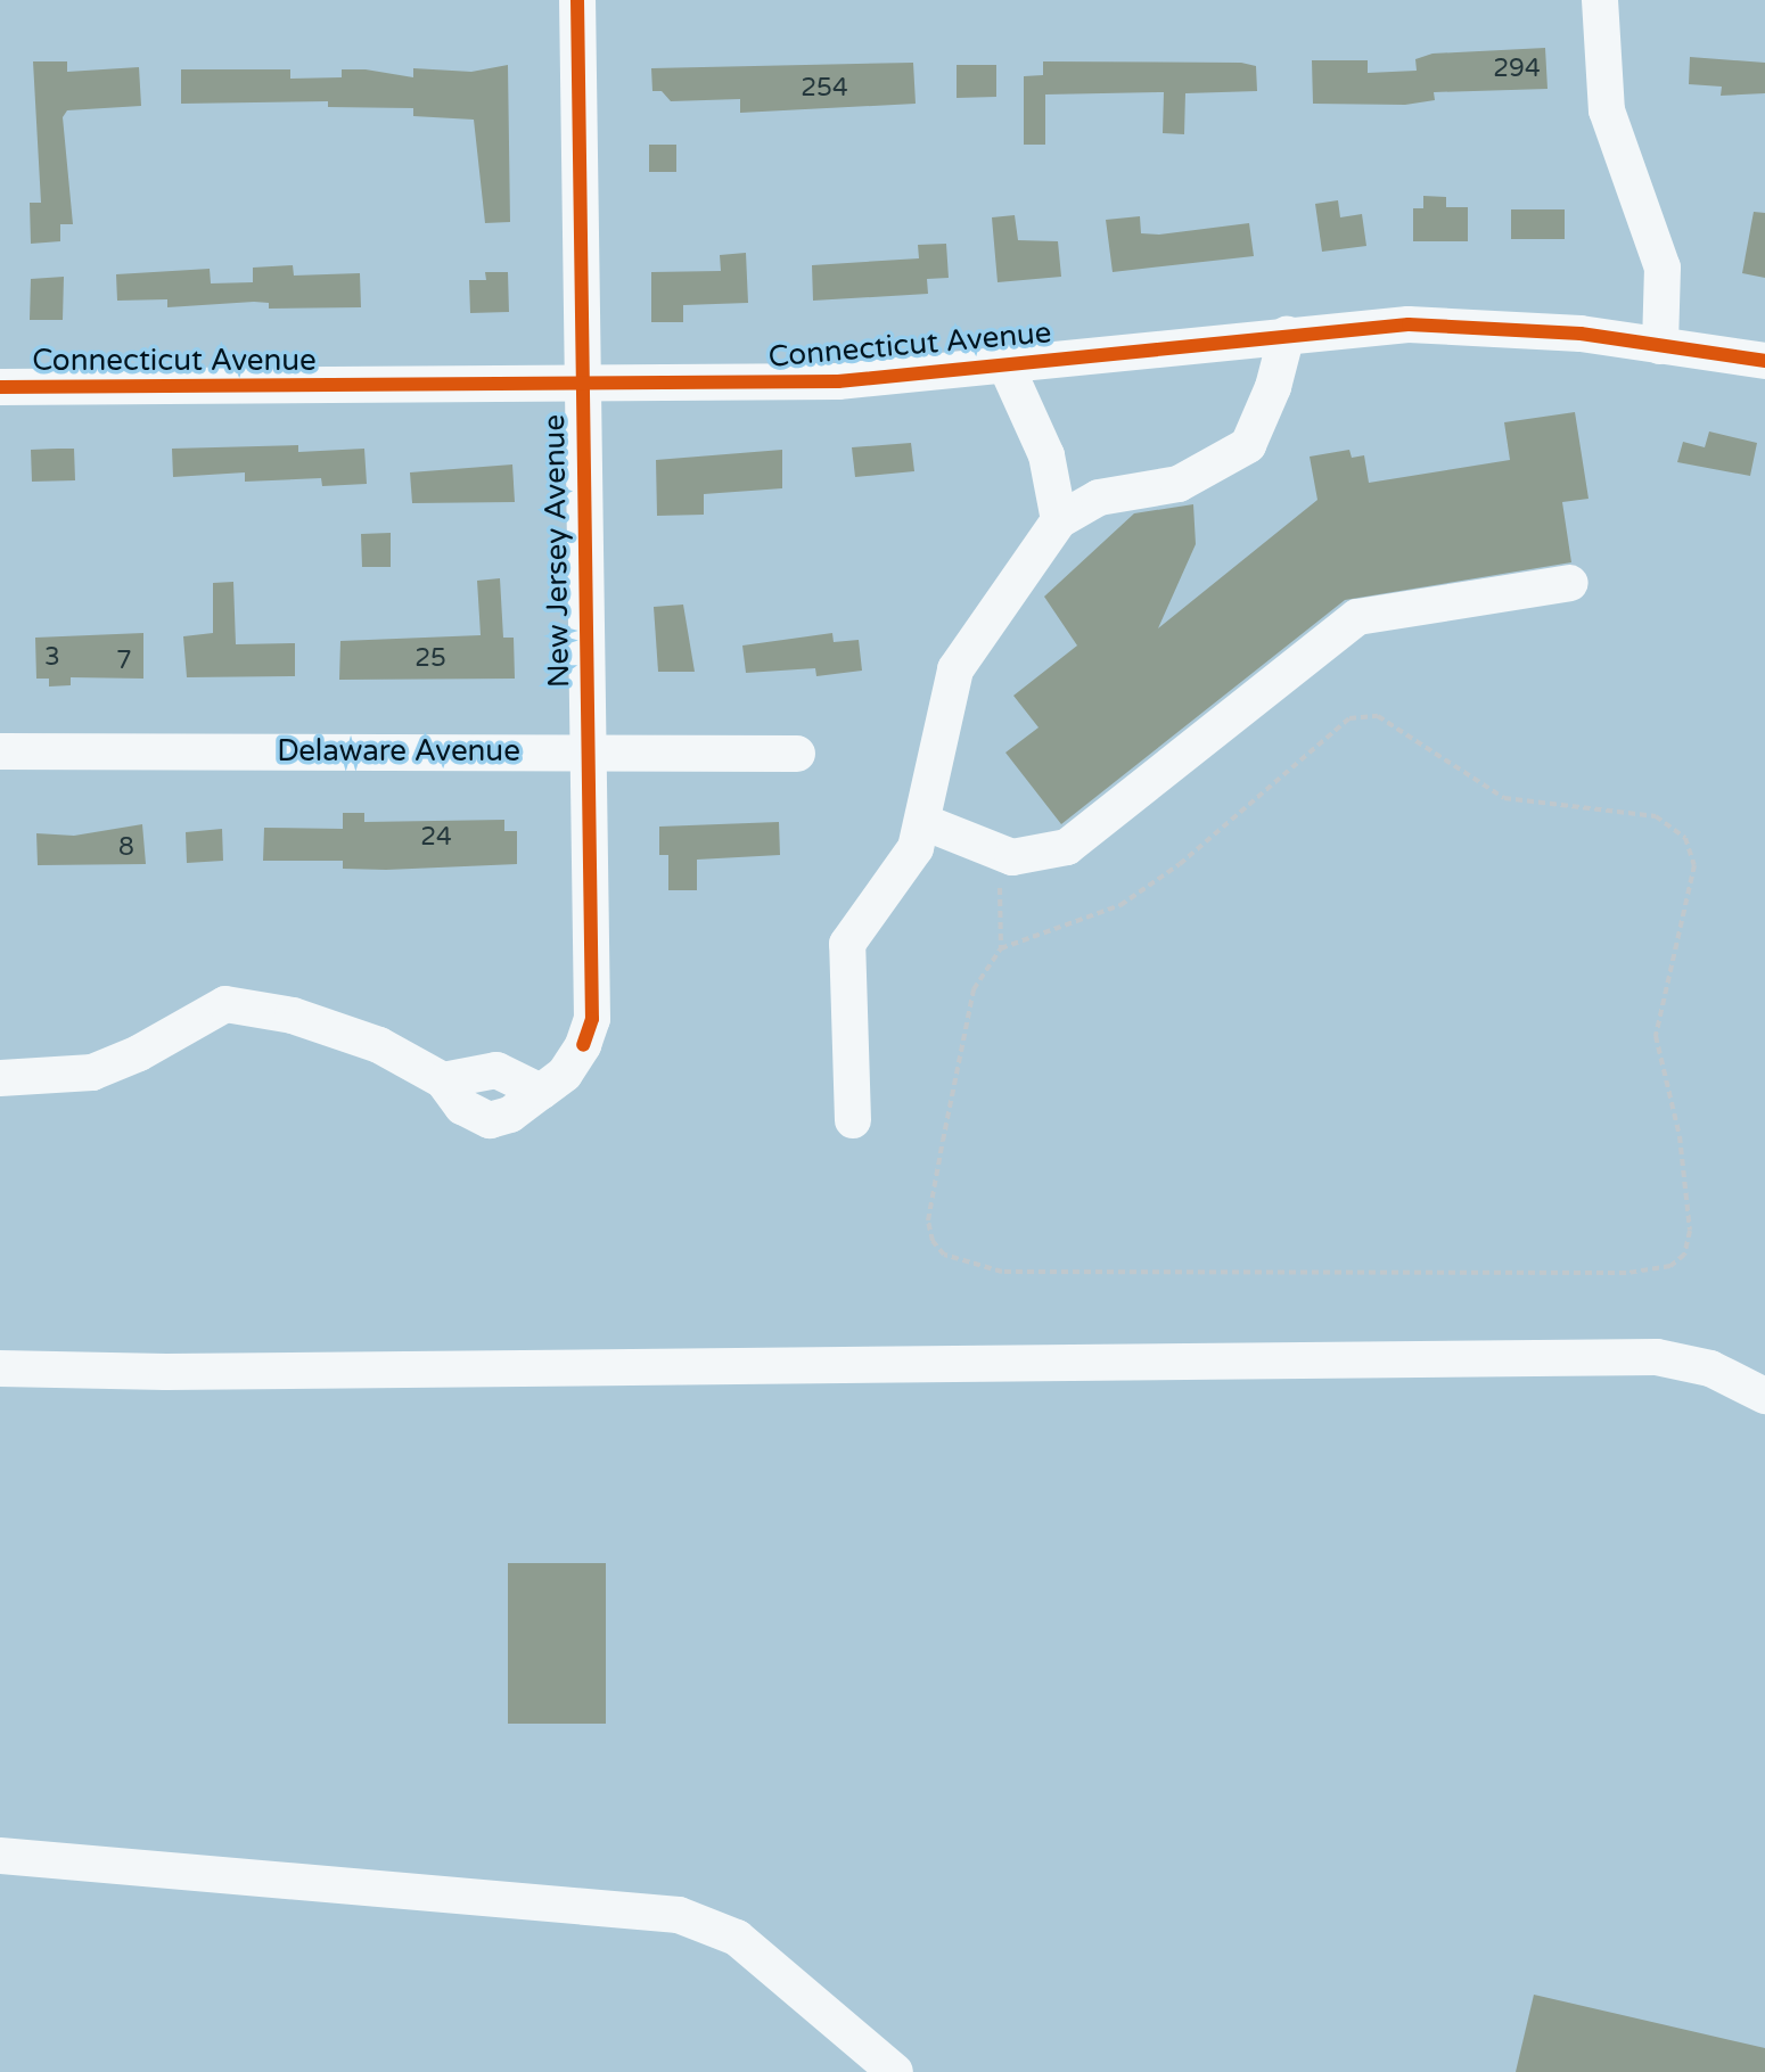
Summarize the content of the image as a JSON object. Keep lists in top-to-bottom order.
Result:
{
  "streets": {
    "street": ["Connecticut Avenue", "New Jersey Avenue", "Delaware Avenue"]
  },
  "crossings": [
    ["Connecticut Avenue", "New Jersey Avenue"],
    ["New Jersey Avenue", "Delaware Avenue"]
  ],
  "house_numbers": [
    "294",
    "254",
    "3",
    "25",
    "7",
    "24",
    "8"
  ]
}
